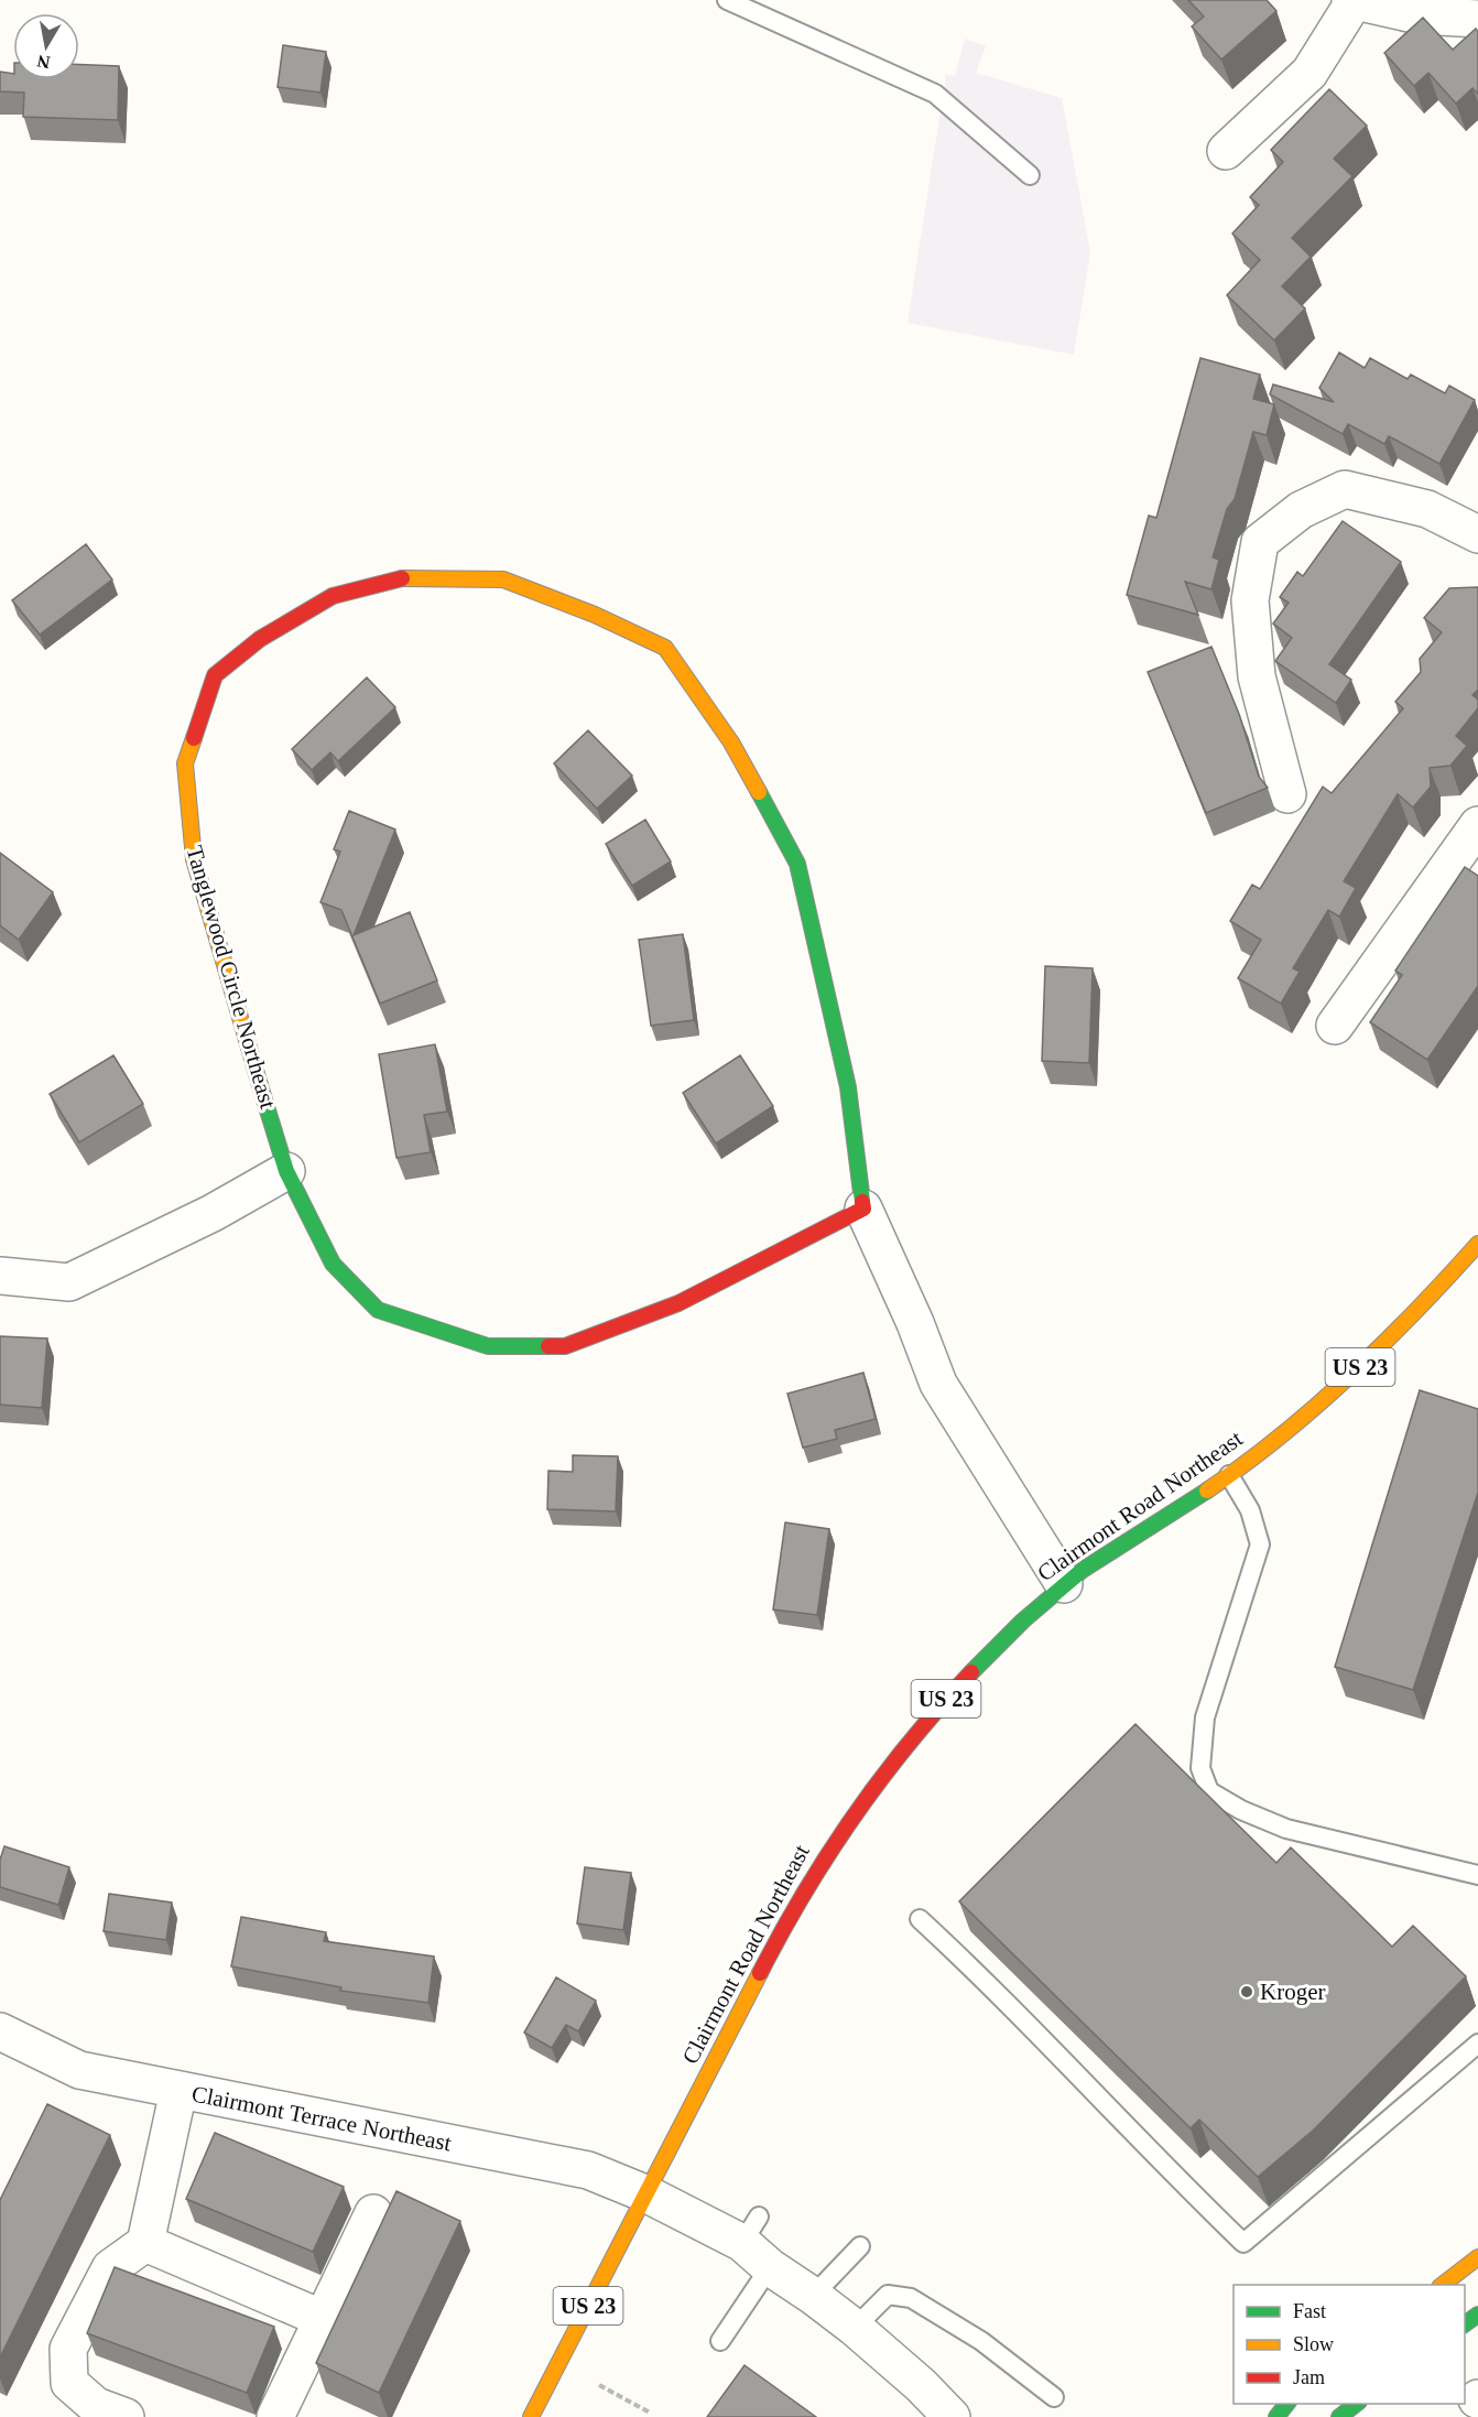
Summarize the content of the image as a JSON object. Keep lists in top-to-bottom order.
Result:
{
  "streets": {
    "street": [
      "Tanglewood Circle Northeast",
      "US 23",
      "Clairmont Road Northeast",
      "Clairmont Terrace Northeast"
    ]
  },
  "crossings": [
    ["Tanglewood Circle Northeast", "Clairmont Road Northeast"],
    ["Clairmont Road Northeast", "Clairmont Terrace Northeast"]
  ],
  "places": ["Kroger"],
  "legend": ["Fast", "Slow", "Jam"],
  "north": "bottom"
}
